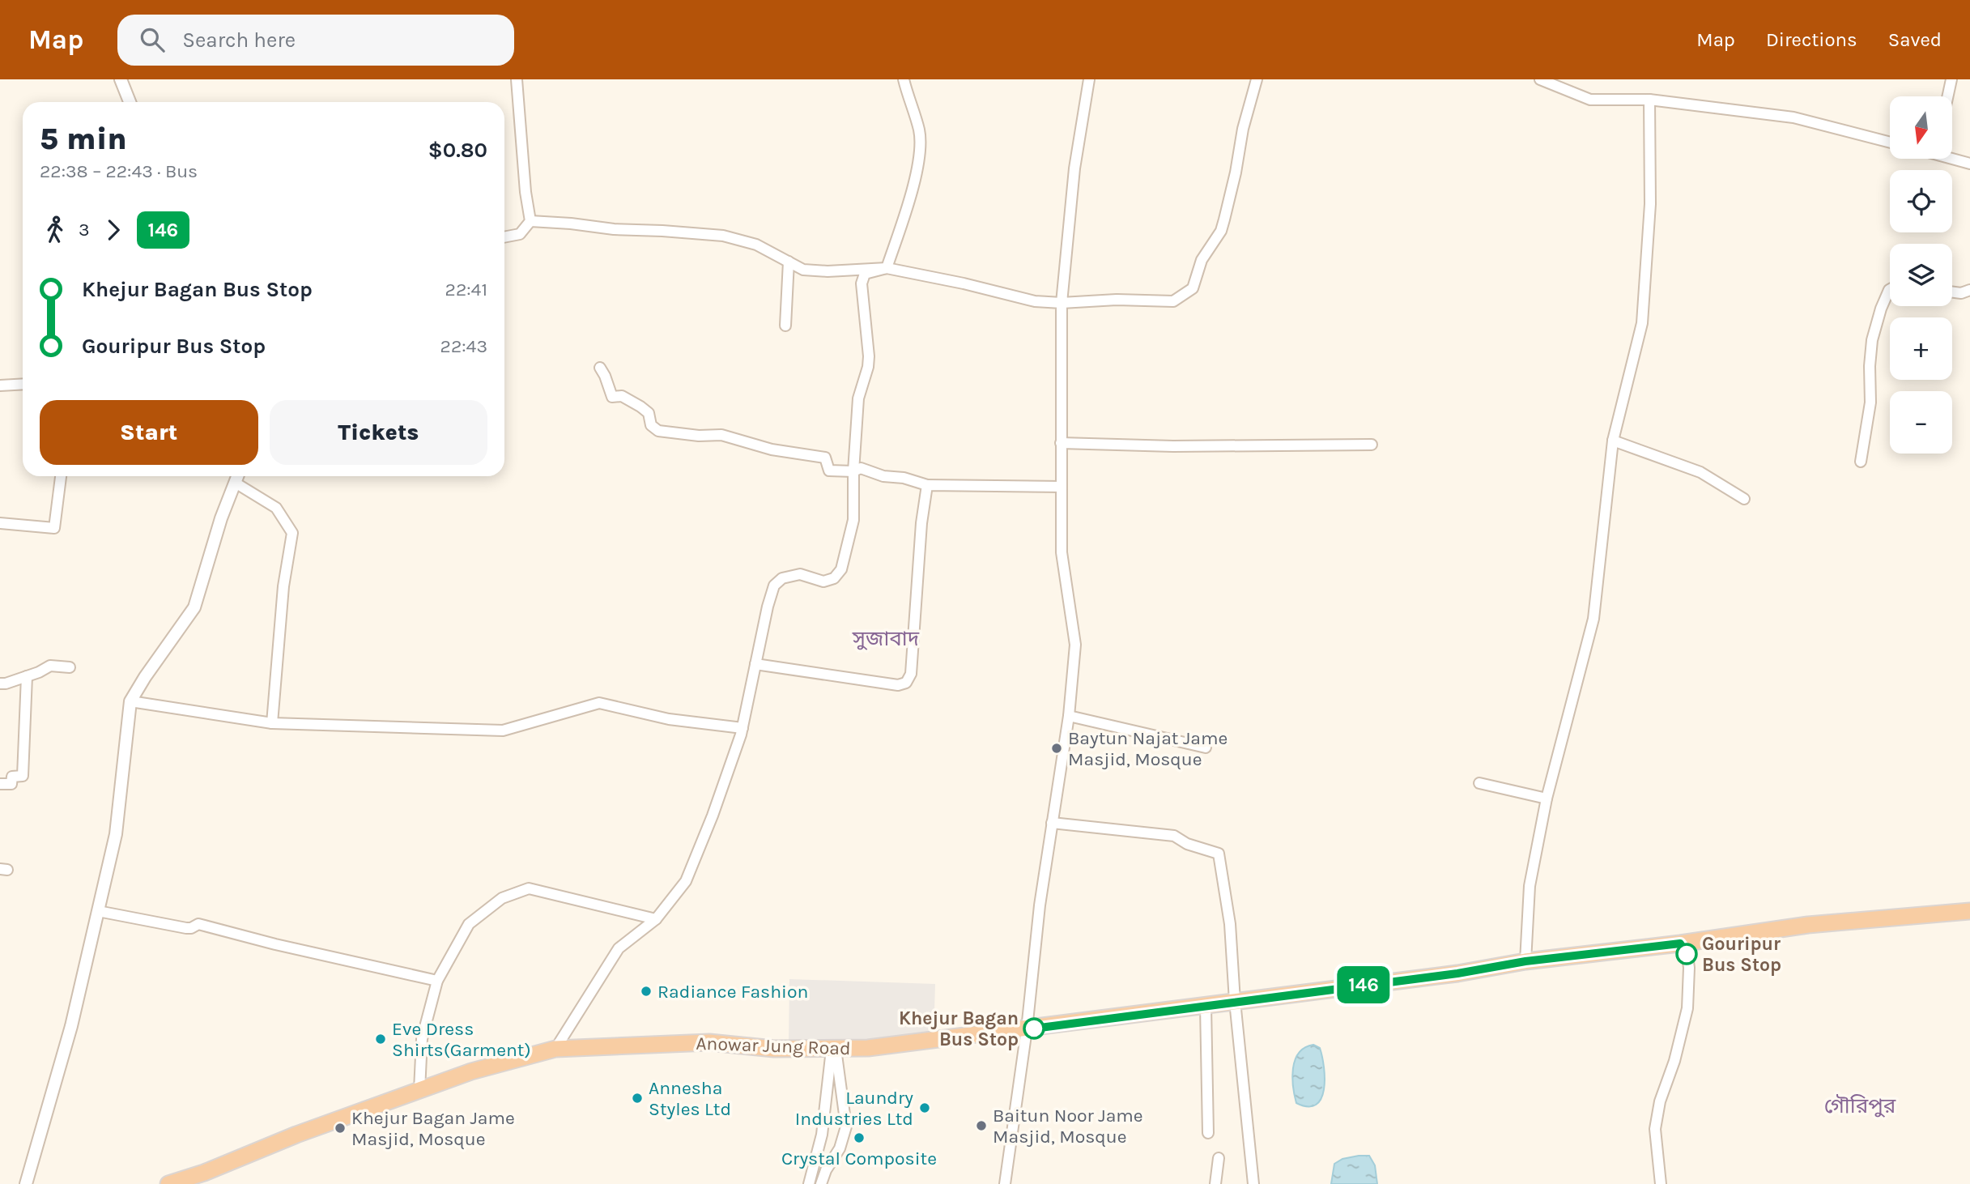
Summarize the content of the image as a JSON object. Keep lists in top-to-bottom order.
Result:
{
  "streets": {
    "highway": ["Anowar Jung Road"]
  },
  "districts": ["সুজাবাদ", "গৌরিপুর"],
  "places": [
    "Baytun Najat Jame Masjid, Mosque",
    "Gouripur Bus Stop",
    "Radiance Fashion",
    "Khejur Bagan Bus Stop",
    "Eve Dress Shirts(Garment)",
    "Annesha Styles Ltd",
    "Laundry Industries Ltd",
    "Baitun Noor Jame Masjid, Mosque",
    "Khejur Bagan Jame Masjid, Mosque",
    "Crystal Composite"
  ],
  "lines": ["bus line 146"],
  "north": "bottom",
  "page": {
    "header": "Map",
    "search": "Search here",
    "nav": ["Map", "Directions", "Saved"],
    "on_map": "146",
    "map_buttons": ["+", "−"],
    "heading": ["5 min", "22:38 – 22:43 · Bus", "$0.80"],
    "legs": ["3", "146"],
    "list": [
      {
        "name": "Khejur Bagan Bus Stop",
        "value": "22:41"
      },
      {
        "name": "Gouripur Bus Stop",
        "value": "22:43"
      }
    ],
    "buttons": ["Start", "Tickets"]
  }
}
